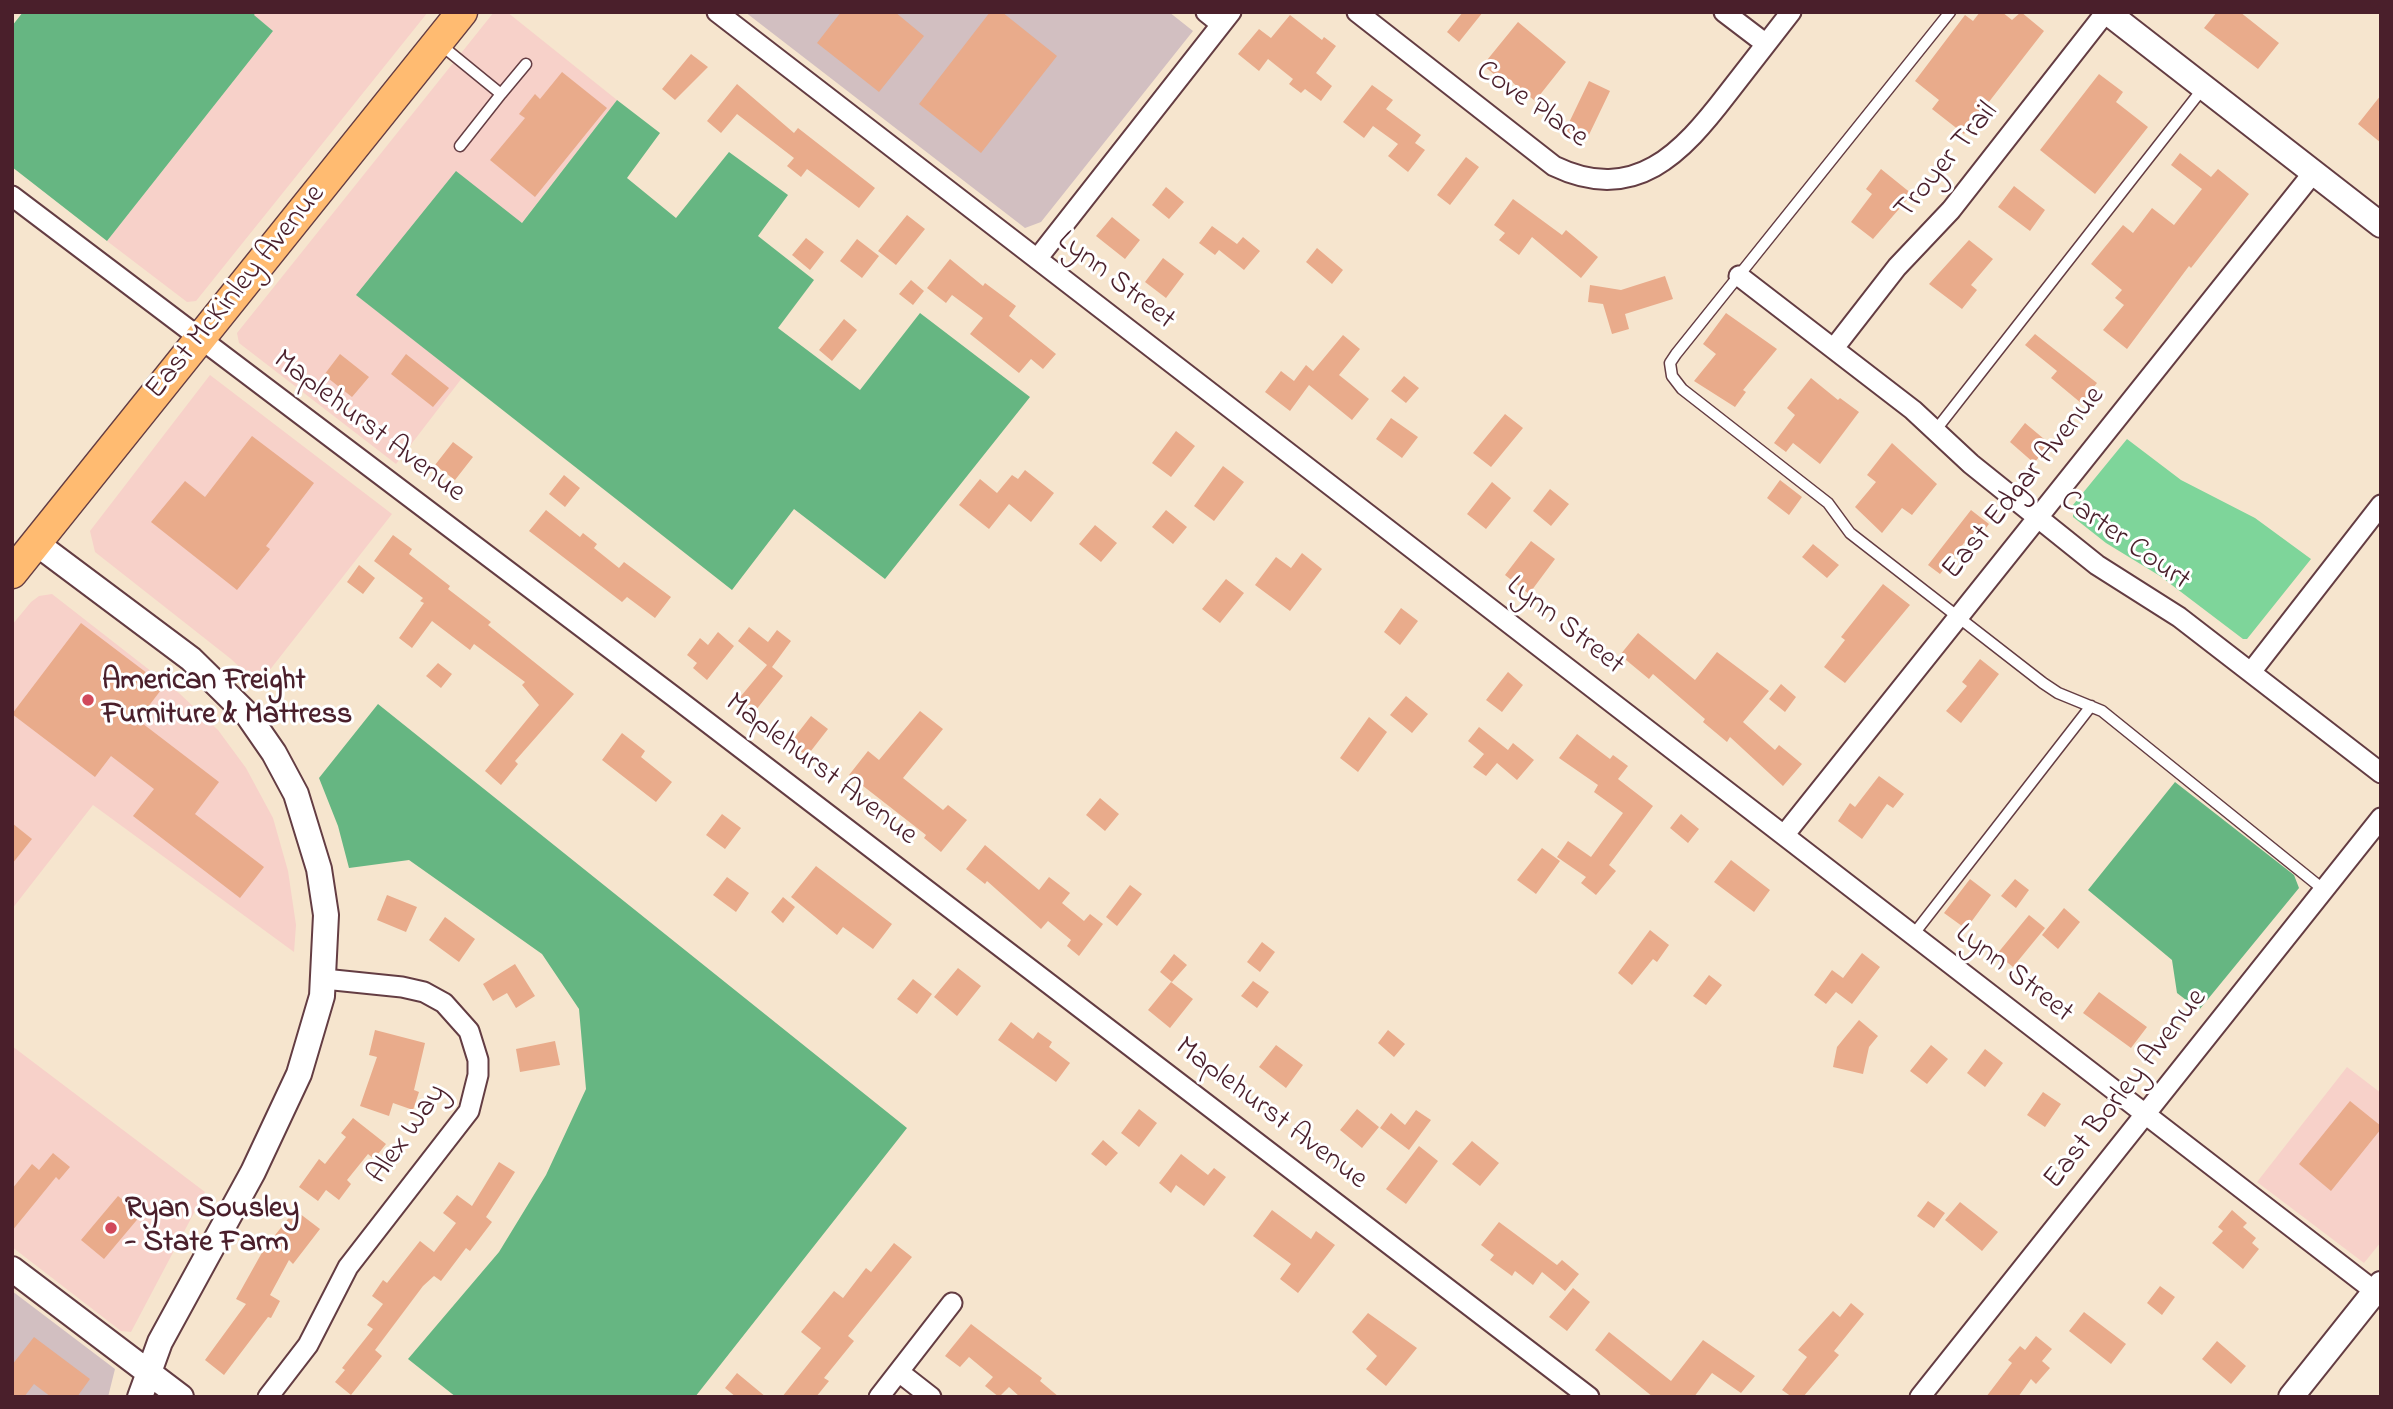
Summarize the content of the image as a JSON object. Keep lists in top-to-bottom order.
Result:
{
  "streets": {
    "main road": ["East McKinley Avenue"],
    "street": [
      "Cove Place",
      "Troyer Trail",
      "Lynn Street",
      "Maplehurst Avenue",
      "East Edgar Avenue",
      "Carter Court",
      "East Borley Avenue",
      "Alex Way"
    ]
  },
  "crossings": [
    ["Troyer Trail", "Carter Court"],
    ["Lynn Street", "East Edgar Avenue"],
    ["Lynn Street", "East Borley Avenue"],
    ["East McKinley Avenue", "Maplehurst Avenue"],
    ["East Edgar Avenue", "Carter Court"]
  ],
  "places": ["American Freight Furniture & Mattress", "Ryan Sousley - State Farm"]
}
